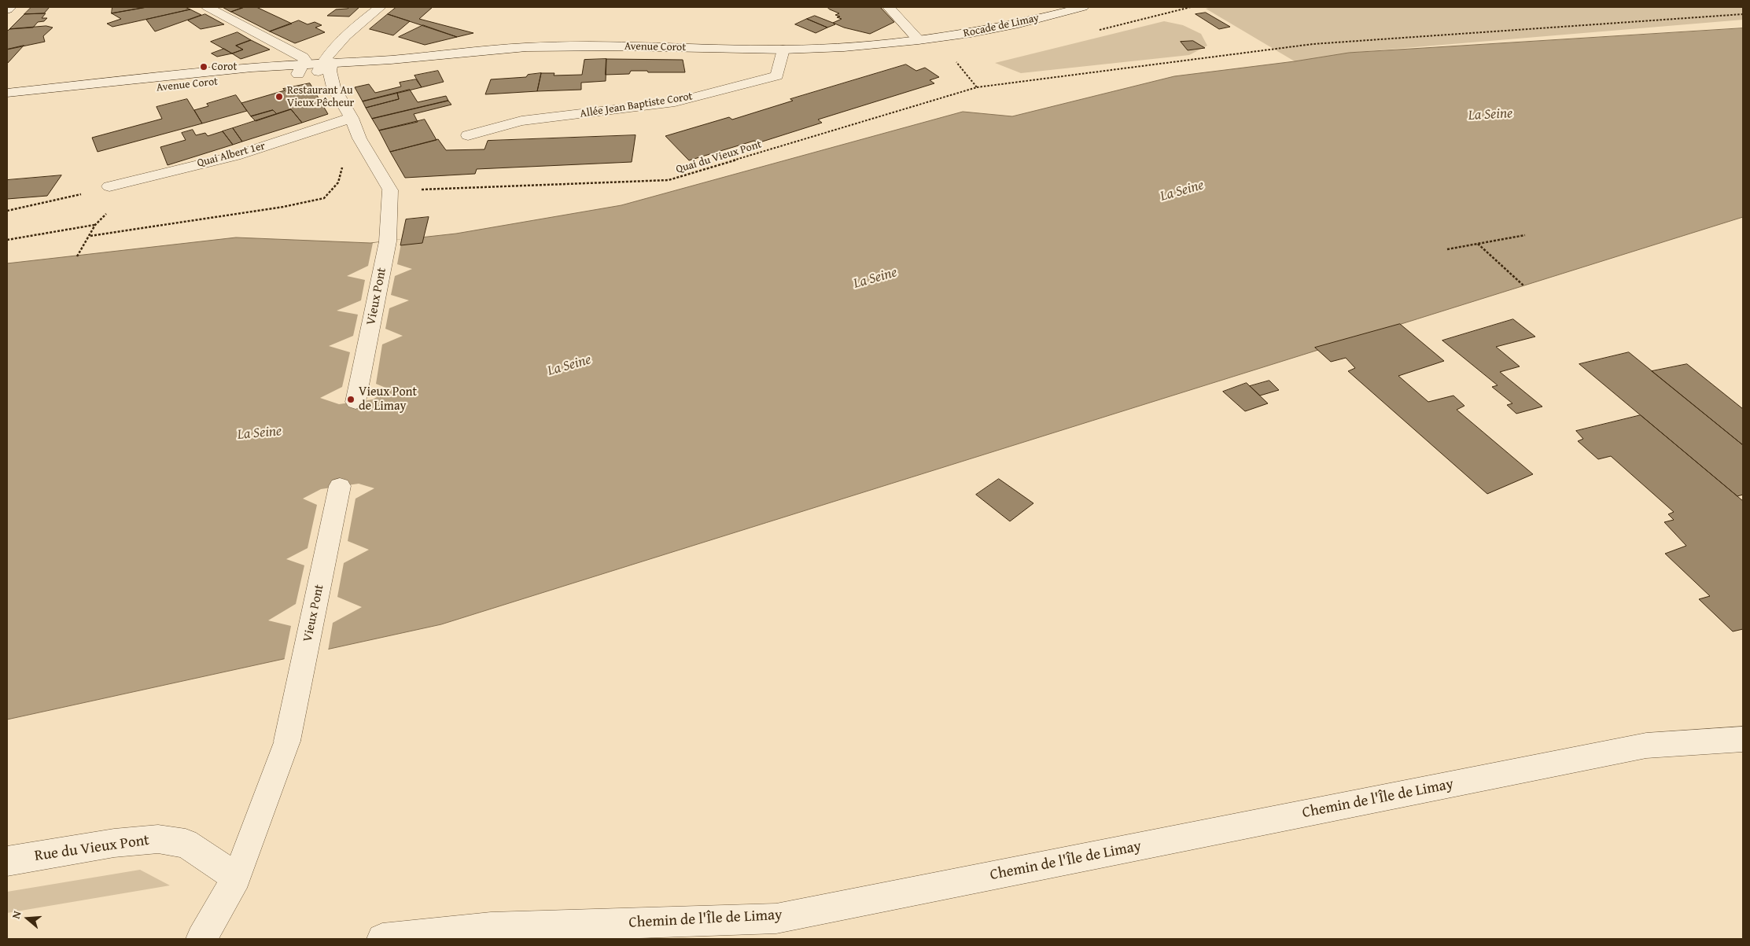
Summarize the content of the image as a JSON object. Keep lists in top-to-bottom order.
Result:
{
  "streets": {
    "street": [
      "Rocade de Limay",
      "Avenue Corot",
      "Allée Jean Baptiste Corot",
      "Quai Albert 1er",
      "Vieux Pont",
      "Chemin de l'Île de Limay",
      "Rue du Vieux Pont"
    ],
    "path": ["Quai du Vieux Pont"]
  },
  "crossings": [
    ["Rocade de Limay", "Avenue Corot"],
    ["Avenue Corot", "Allée Jean Baptiste Corot"],
    ["Quai du Vieux Pont", "Vieux Pont"],
    ["Vieux Pont", "Rue du Vieux Pont"]
  ],
  "water": ["La Seine"],
  "places": ["Corot", "Restaurant Au Vieux Pêcheur", "Vieux Pont de Limay"],
  "north": "left"
}
